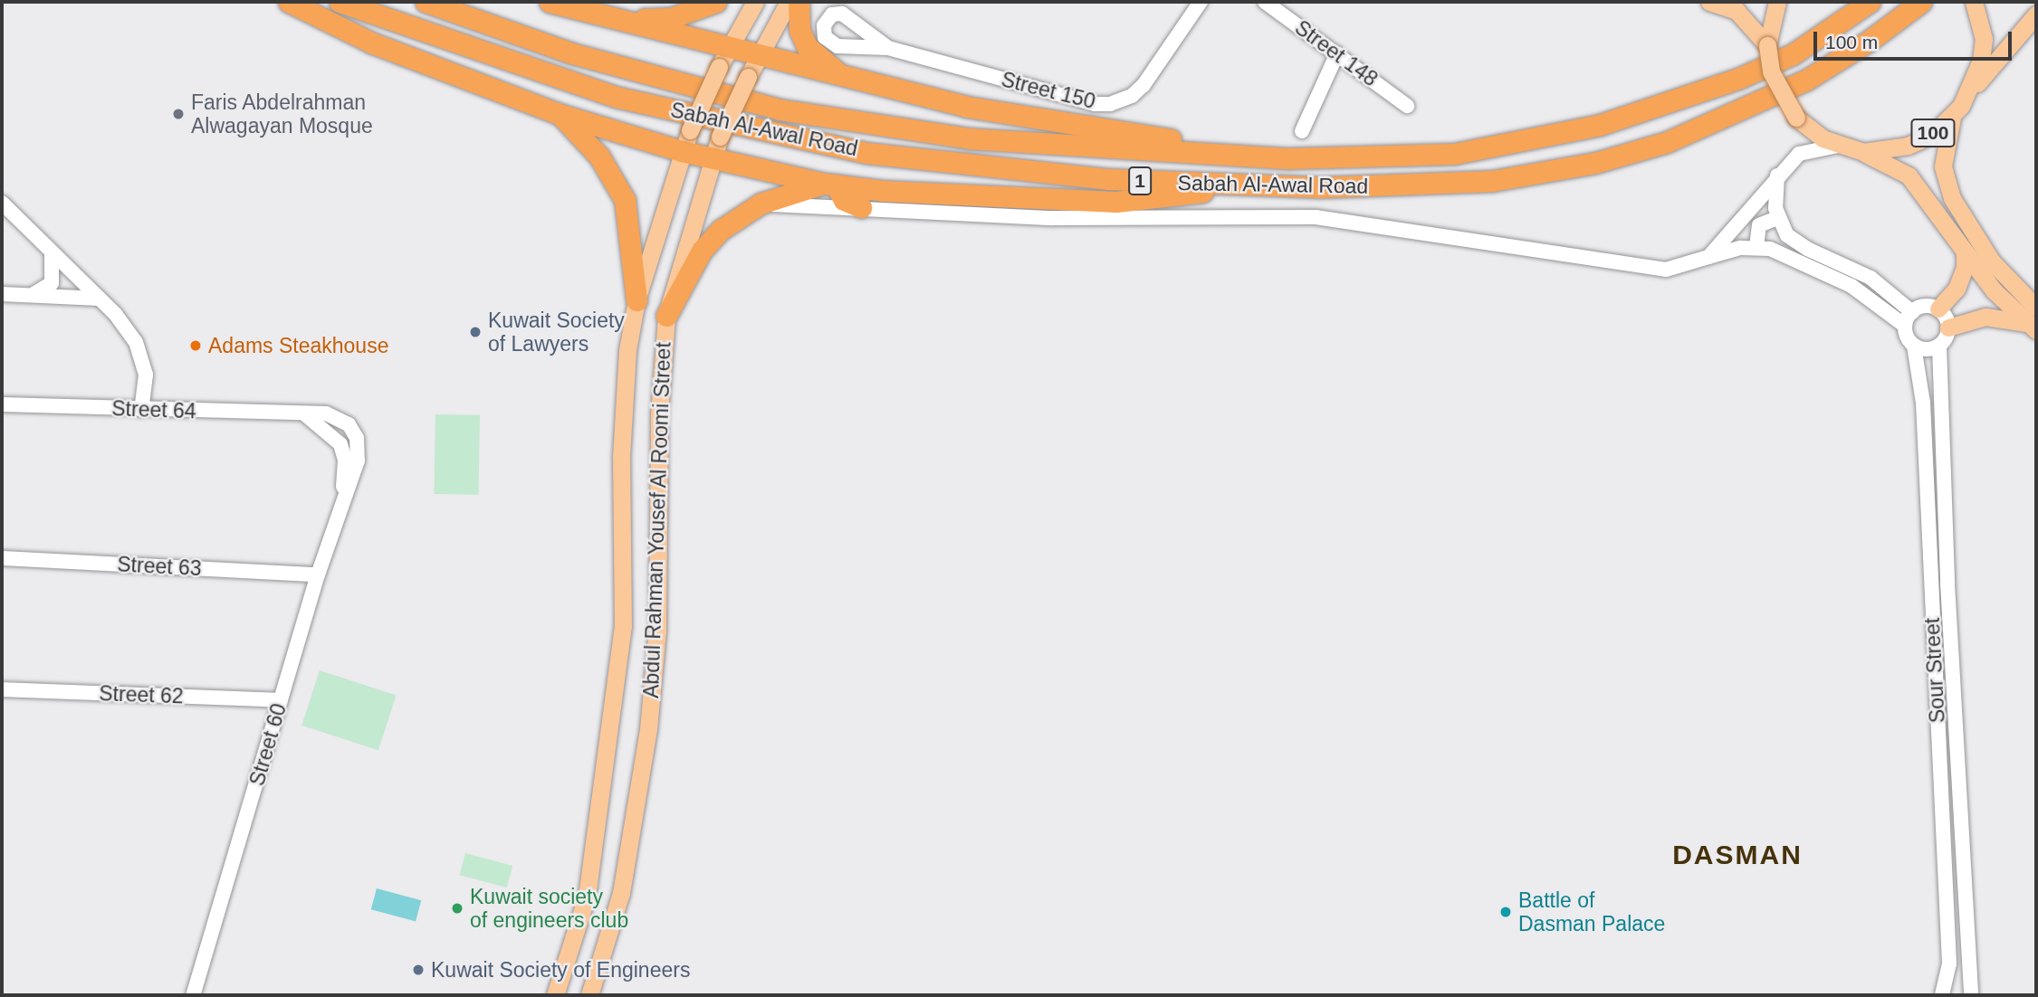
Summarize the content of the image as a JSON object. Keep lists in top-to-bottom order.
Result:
{
  "streets": {
    "highway": ["Sabah Al-Awal Road", "1"],
    "main road": ["100", "Abdul Rahman Yousef Al Roomi Street"],
    "street": [
      "Street 148",
      "Street 150",
      "Street 64",
      "Street 63",
      "Sour Street",
      "Street 62",
      "Street 60"
    ]
  },
  "crossings": [
    ["Street 64", "Street 60"],
    ["Street 63", "Street 60"],
    ["Street 62", "Street 60"]
  ],
  "districts": ["DASMAN"],
  "places": [
    "Faris Abdelrahman Alwagayan Mosque",
    "Kuwait Society of Lawyers",
    "Adams Steakhouse",
    "Kuwait society of engineers club",
    "Battle of Dasman Palace",
    "Kuwait Society of Engineers"
  ],
  "scale_bar": "100 m"
}
